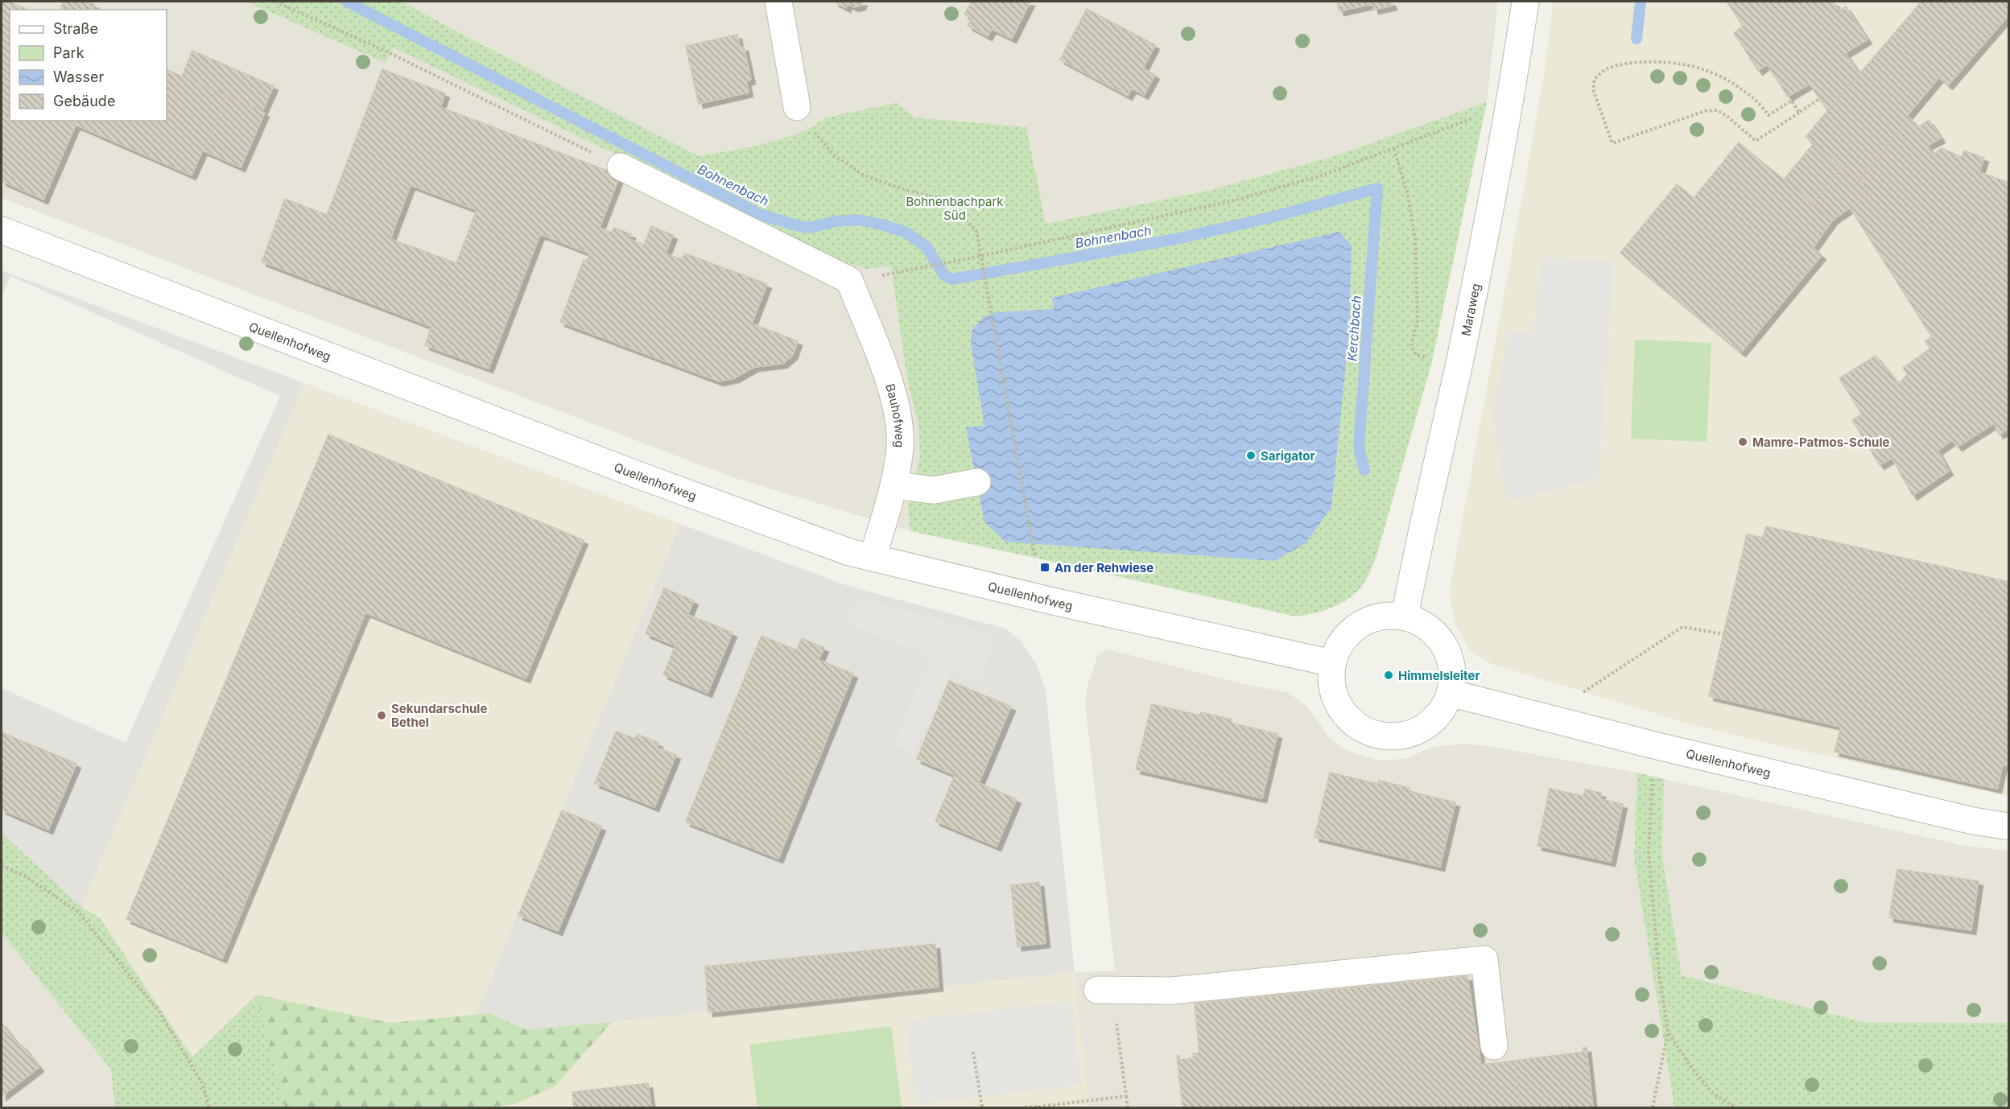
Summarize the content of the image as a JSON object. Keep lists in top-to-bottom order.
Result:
{
  "streets": {
    "street": ["Maraweg", "Quellenhofweg", "Bauhofweg"]
  },
  "crossings": [
    ["Maraweg", "Quellenhofweg"],
    ["Quellenhofweg", "Bauhofweg"]
  ],
  "water": ["Bohnenbach", "Kerchbach"],
  "parks": ["Bohnenbachpark Süd"],
  "places": {
    "other": [
      "Mamre-Patmos-Schule",
      "Sarigator",
      "Himmelsleiter",
      "Sekundarschule Bethel"
    ],
    "transit": ["An der Rehwiese"]
  },
  "legend": [
    "Straße",
    "Park",
    "Wasser",
    "Gebäude"
  ]
}
